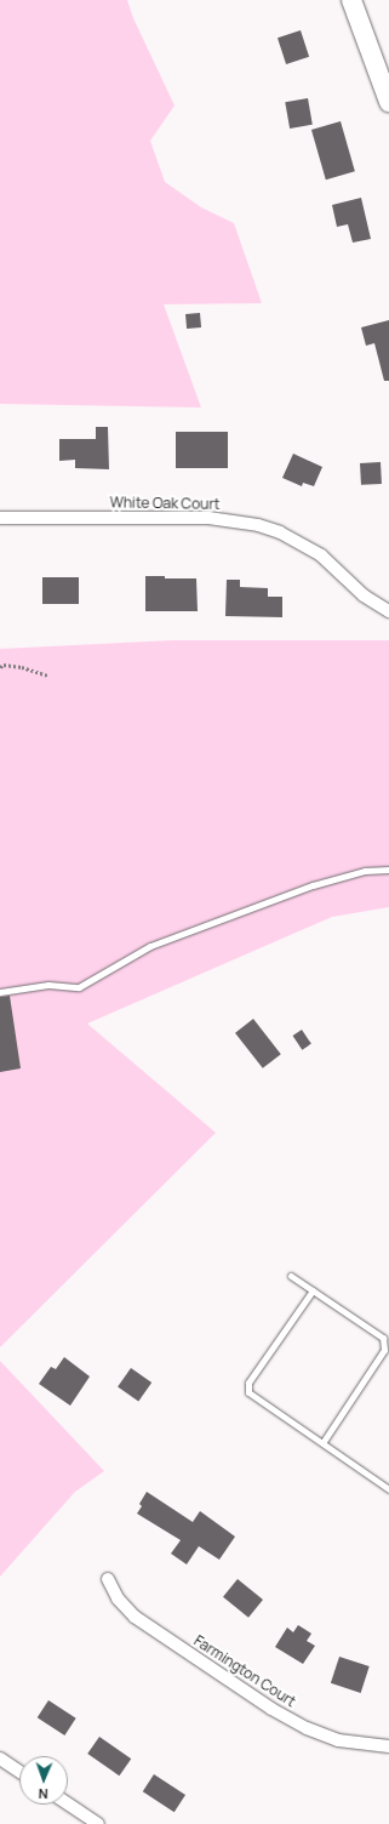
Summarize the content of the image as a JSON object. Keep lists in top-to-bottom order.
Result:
{
  "streets": {
    "street": ["White Oak Court", "Farmington Court"]
  },
  "north": "bottom"
}
